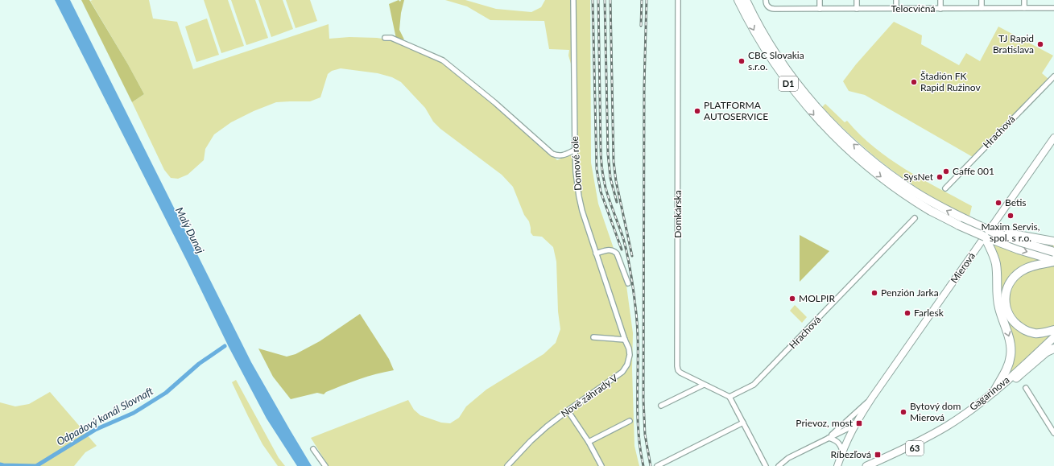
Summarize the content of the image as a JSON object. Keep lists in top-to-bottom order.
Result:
{
  "streets": {
    "highway": ["D1"],
    "main road": ["Gagarinova", "63"],
    "street": [
      "Telocvičná",
      "Hrachová",
      "Domové role",
      "Domkárska",
      "Mierová",
      "Nové záhrady V"
    ]
  },
  "crossings": [
    ["Hrachová", "Domkárska"],
    ["Domové role", "Nové záhrady V"]
  ],
  "water": ["Malý Dunaj", "Odpadový kanál Slovnaft"],
  "places": {
    "other": [
      "TJ Rapid Bratislava",
      "CBC Slovakia s.r.o.",
      "Štadión FK Rapid Ružinov",
      "PLATFORMA AUTOSERVICE",
      "Caffe 001",
      "SysNet",
      "Betis",
      "Maxim Servis, spol. s r.o.",
      "Penzión Jarka",
      "MOLPIR",
      "Farlesk",
      "Bytový dom Mierová"
    ],
    "transit": ["Prievoz, most", "Ríbezľová"]
  }
}
